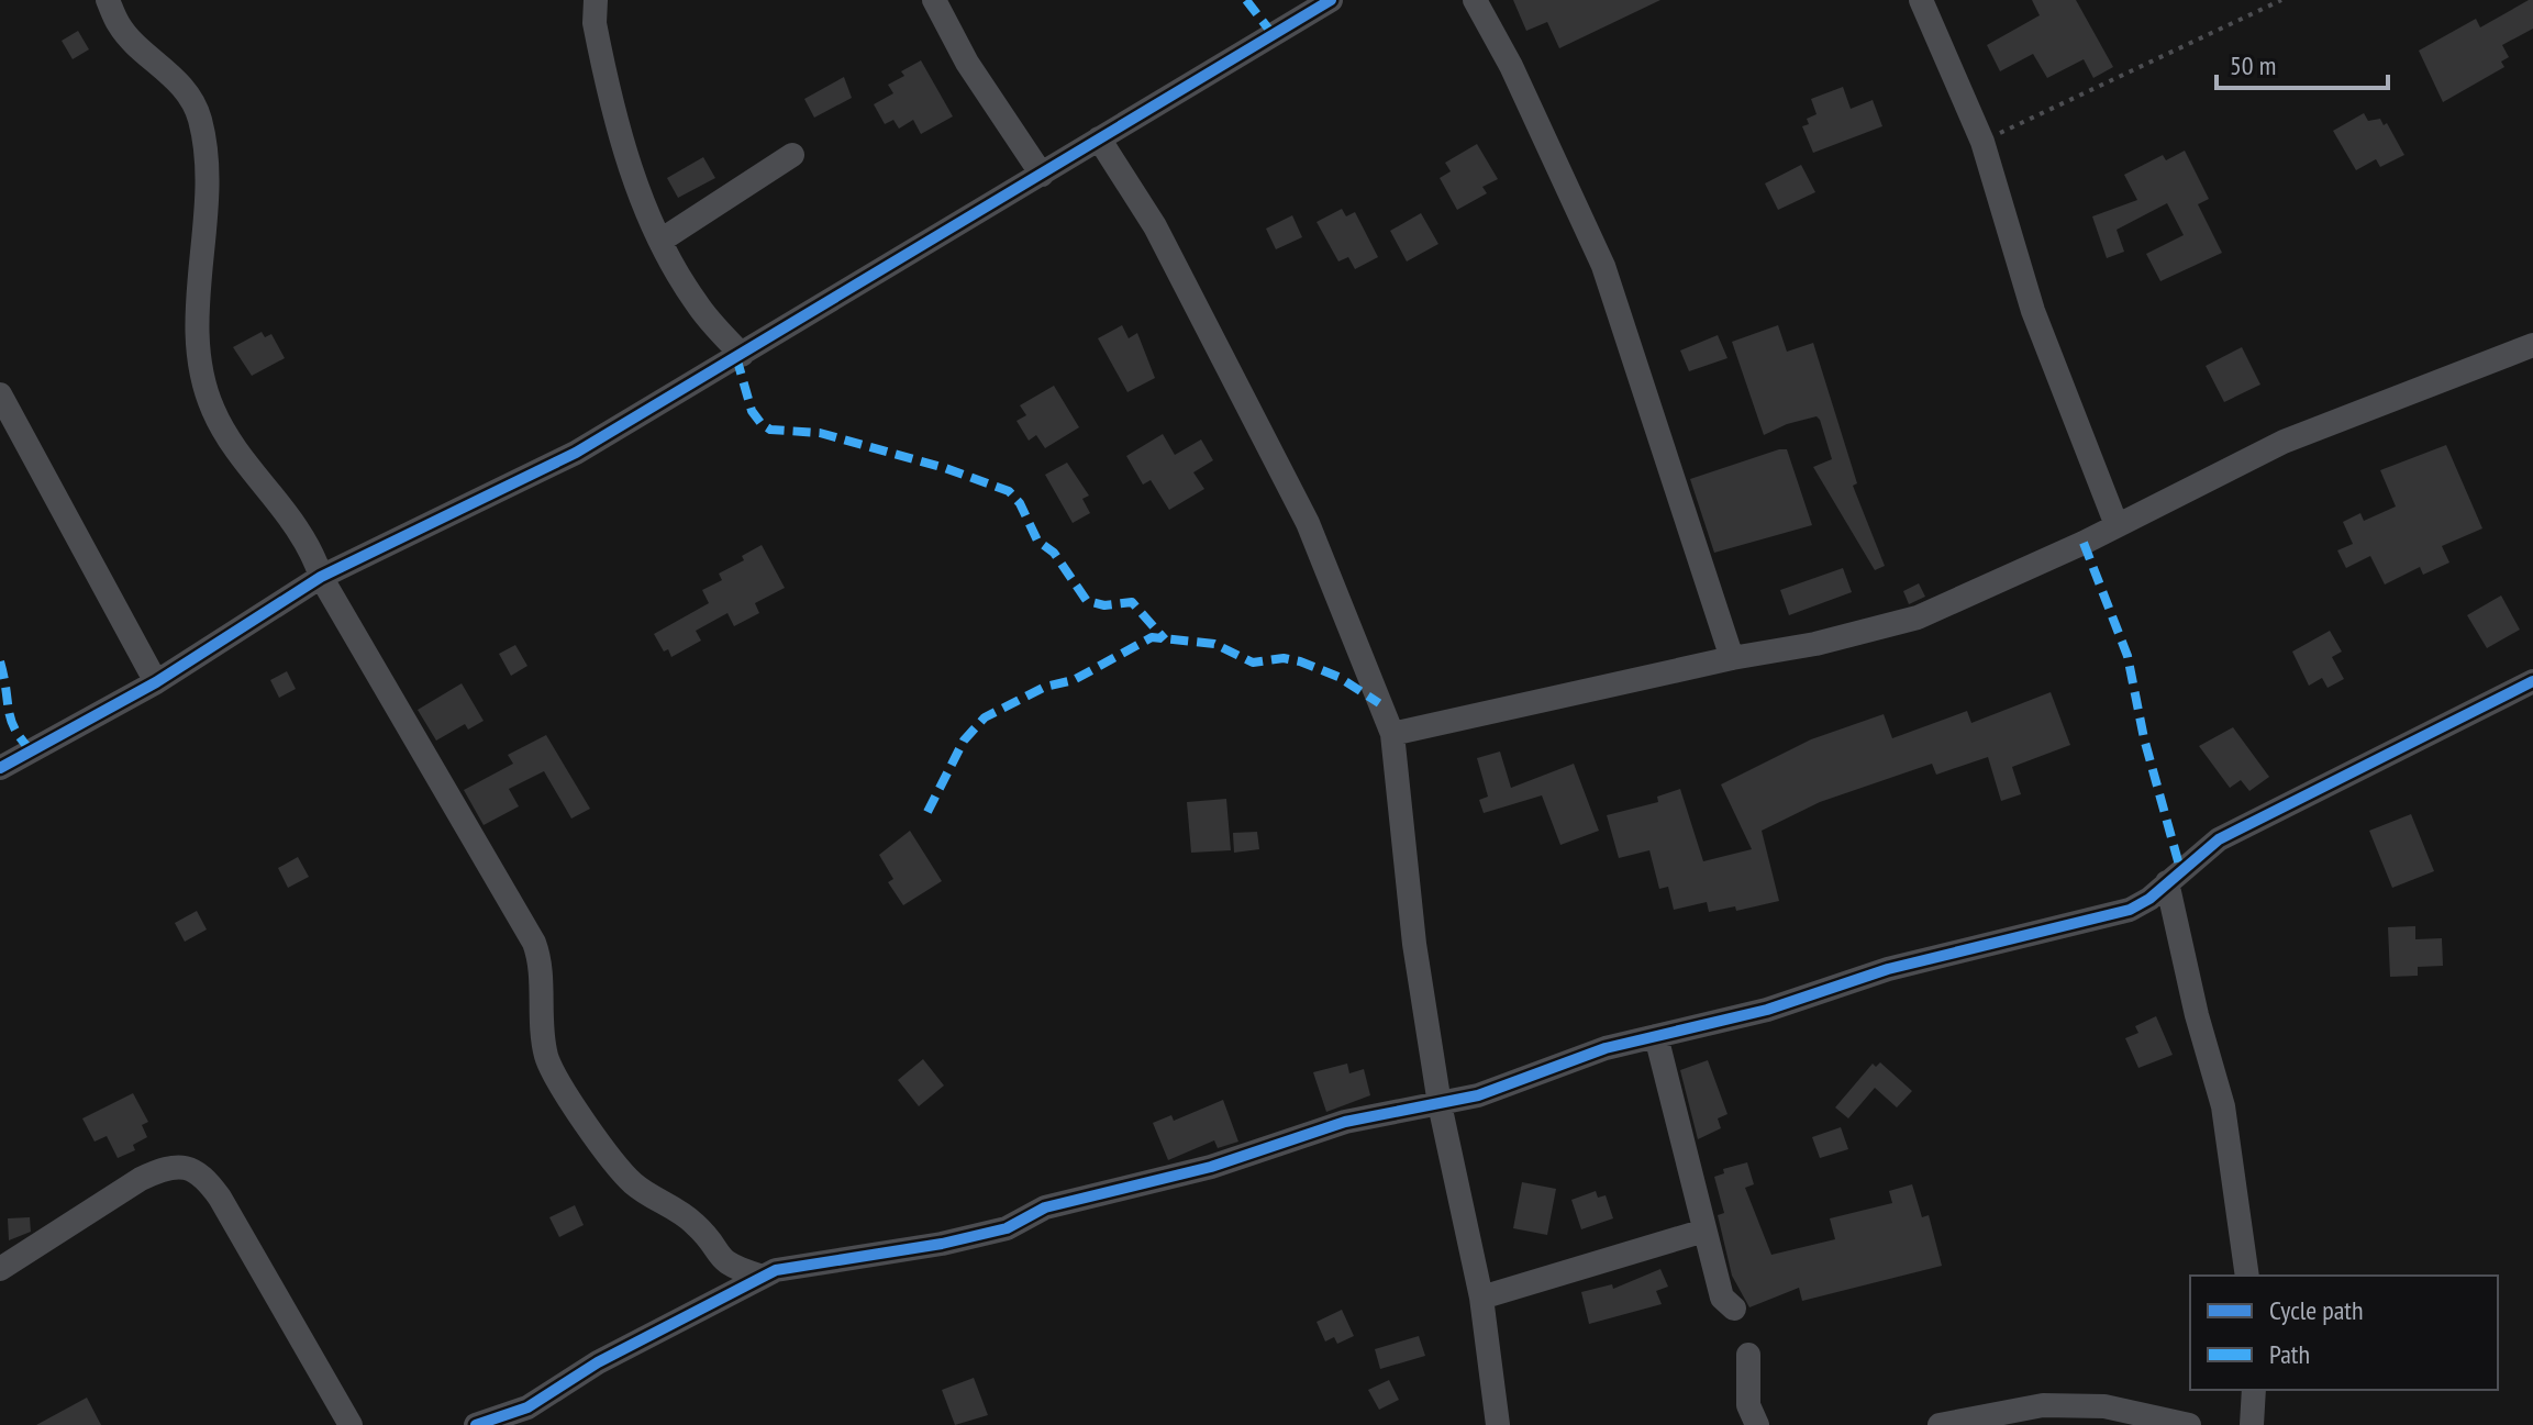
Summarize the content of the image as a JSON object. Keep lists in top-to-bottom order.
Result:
{
  "legend": ["Cycle path", "Path"],
  "scale_bar": "50 m"
}
